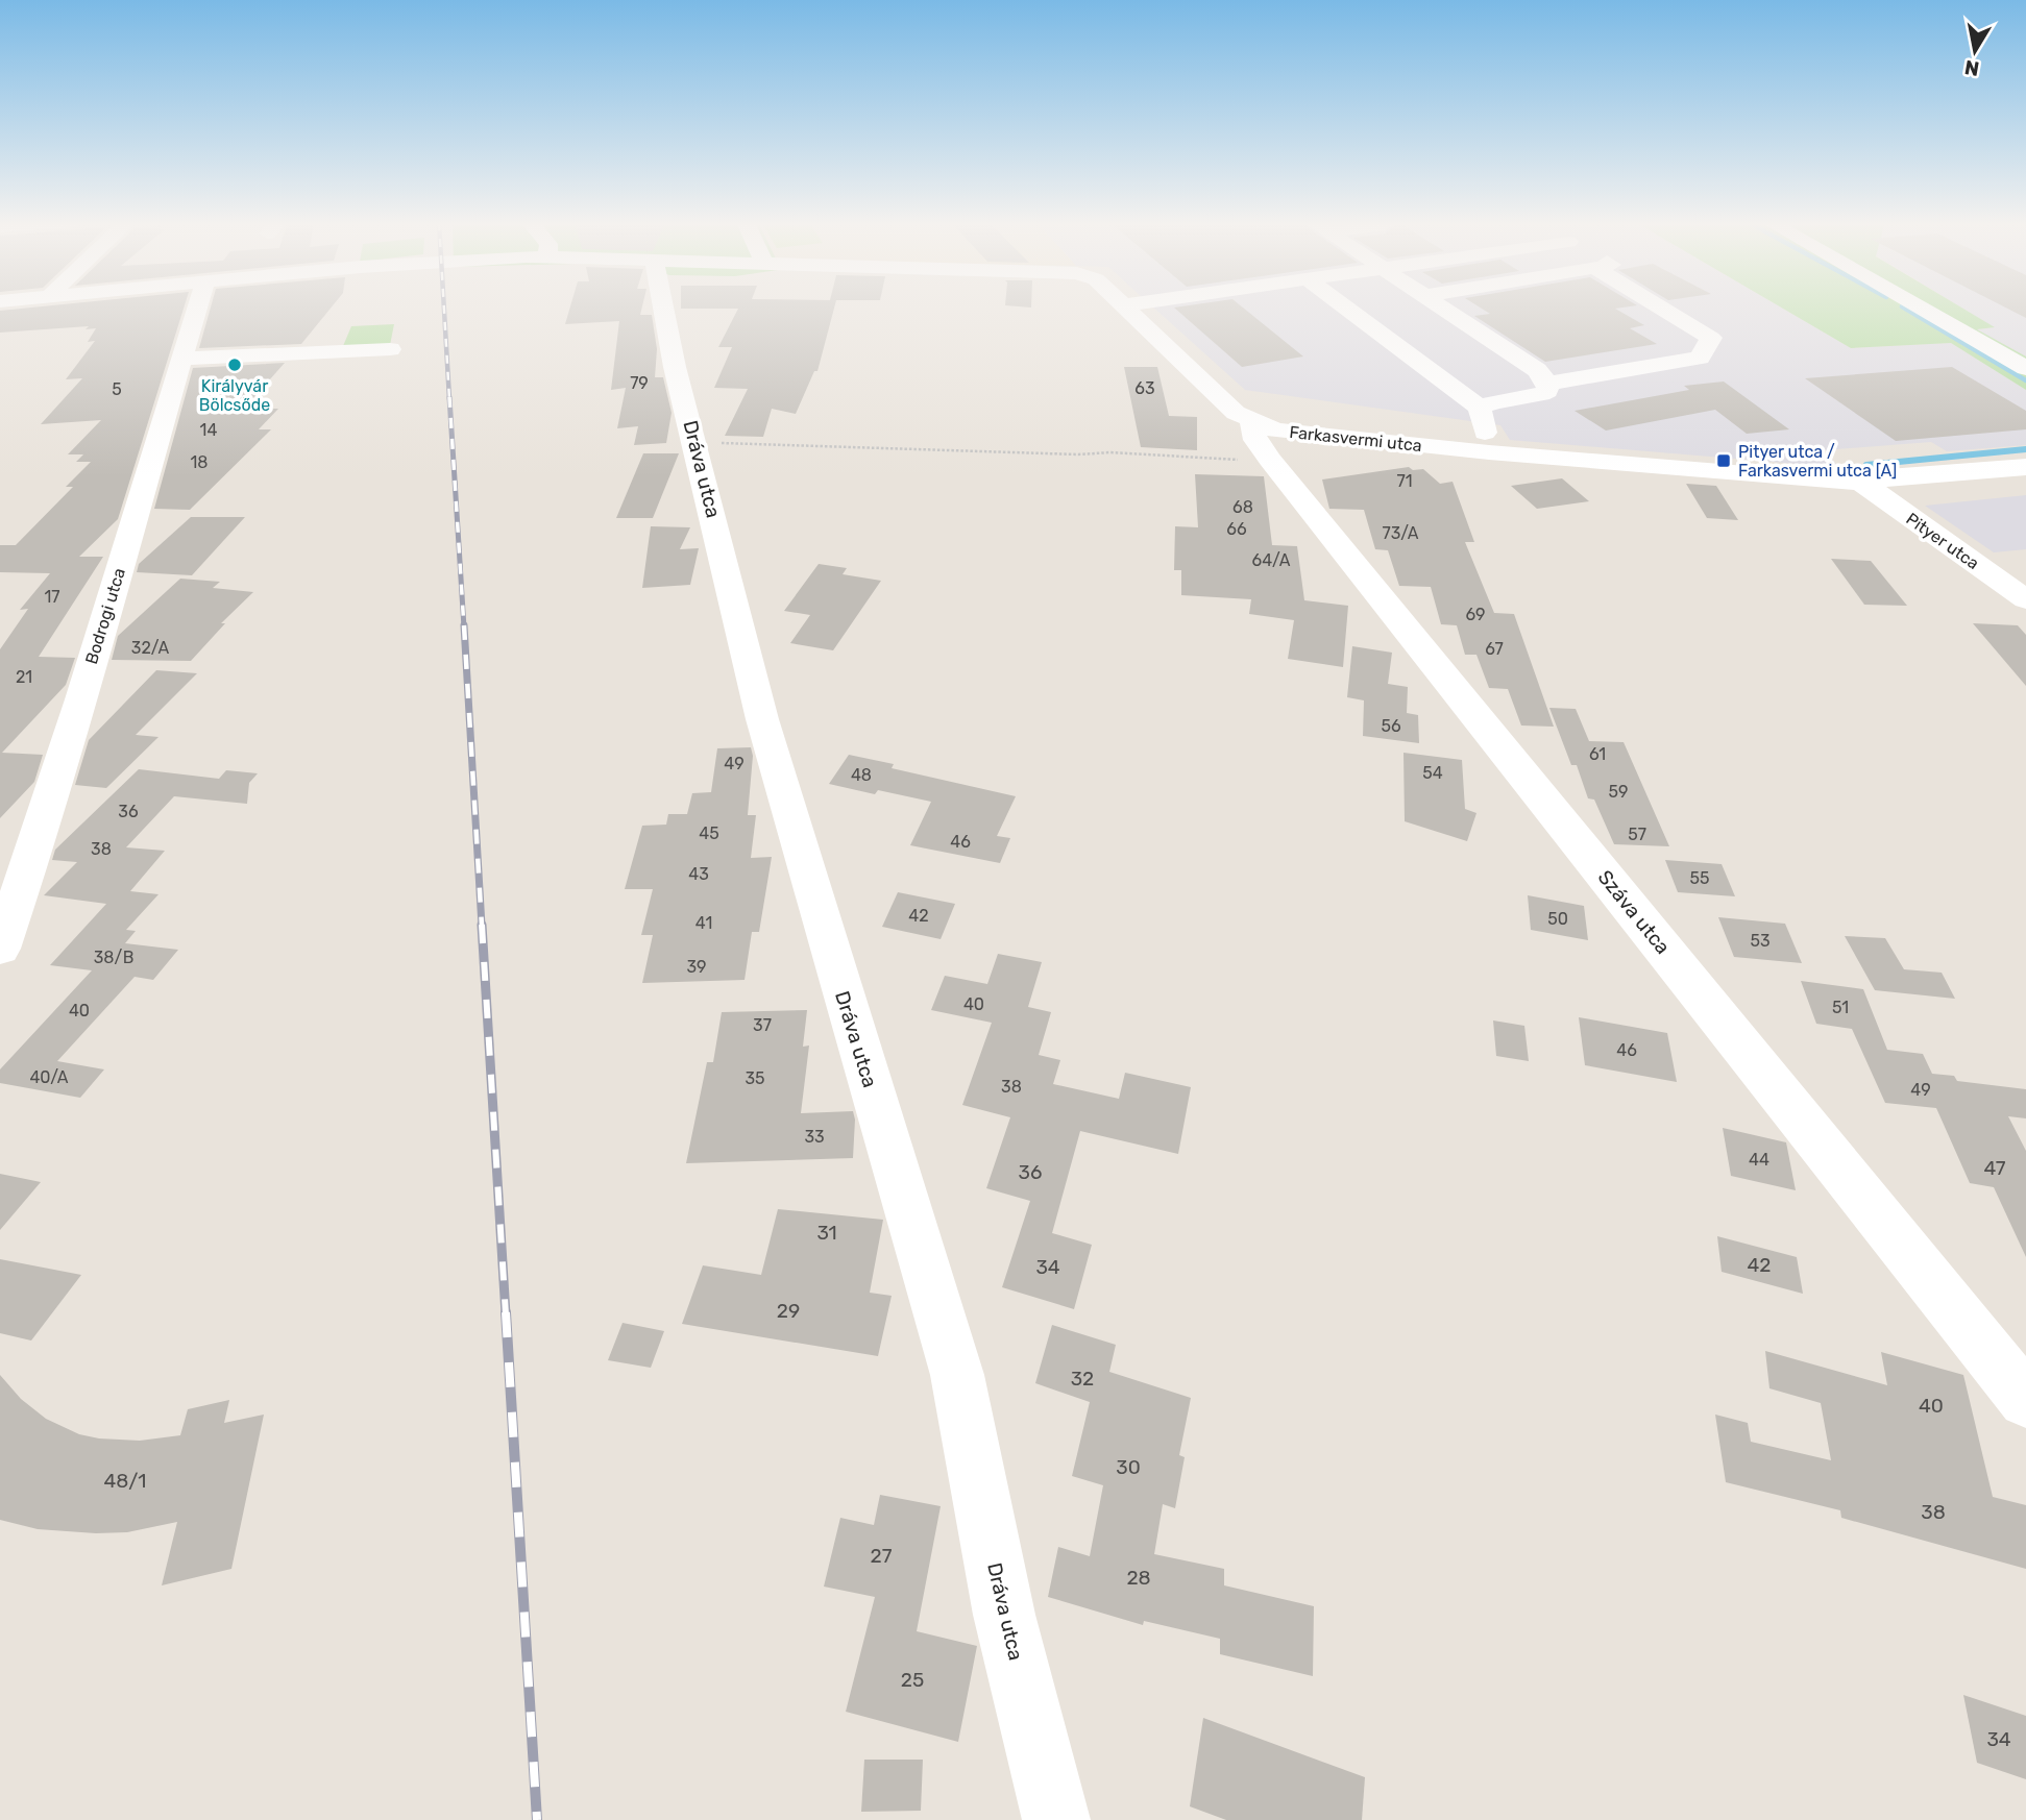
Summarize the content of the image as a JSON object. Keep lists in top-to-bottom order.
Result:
{
  "streets": {
    "street": [
      "Farkasvermi utca",
      "Dráva utca",
      "Pityer utca",
      "Bodrogi utca",
      "Száva utca"
    ]
  },
  "crossings": [
    ["Farkasvermi utca", "Pityer utca"],
    ["Farkasvermi utca", "Száva utca"]
  ],
  "places": {
    "other": ["Királyvár Bölcsőde"],
    "transit": ["Pityer utca / Farkasvermi utca [A]"]
  },
  "house_numbers": [
    "79",
    "63",
    "5",
    "14",
    "18",
    "71",
    "68",
    "66",
    "73/A",
    "64/A",
    "17",
    "69",
    "32/A",
    "67",
    "21",
    "56",
    "61",
    "49",
    "54",
    "48",
    "59",
    "36",
    "45",
    "57",
    "46",
    "38",
    "43",
    "55",
    "42",
    "50",
    "41",
    "53",
    "38/B",
    "39",
    "40",
    "51",
    "40",
    "37",
    "46",
    "40/A",
    "35",
    "38",
    "49",
    "33",
    "44",
    "47",
    "36",
    "31",
    "42",
    "34",
    "29",
    "32",
    "40",
    "30",
    "48/1",
    "38",
    "27",
    "28",
    "25",
    "34"
  ],
  "north": "bottom"
}
